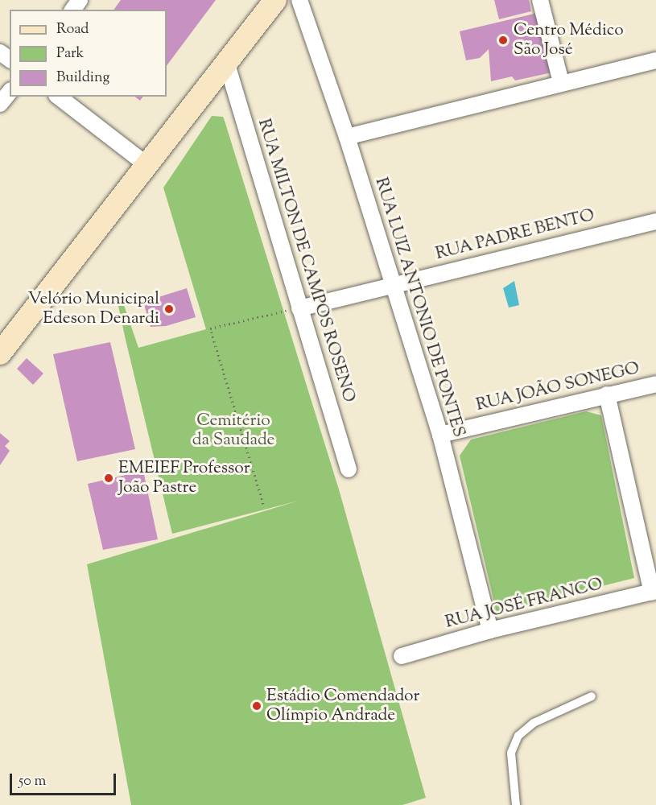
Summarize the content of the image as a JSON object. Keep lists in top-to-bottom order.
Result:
{
  "streets": {
    "street": [
      "RUA PADRE BENTO",
      "RUA MILTON DE CAMPOS ROSENO",
      "RUA LUIZ ANTONIO DE PONTES",
      "RUA JOÃO SONEGO",
      "RUA JOSÉ FRANCO"
    ]
  },
  "crossings": [
    ["RUA PADRE BENTO", "RUA MILTON DE CAMPOS ROSENO"],
    ["RUA PADRE BENTO", "RUA LUIZ ANTONIO DE PONTES"],
    ["RUA LUIZ ANTONIO DE PONTES", "RUA JOÃO SONEGO"],
    ["RUA LUIZ ANTONIO DE PONTES", "RUA JOSÉ FRANCO"]
  ],
  "parks": ["Cemitério da Saudade"],
  "places": [
    "Centro Médico São José",
    "Velório Municipal Edeson Denardi",
    "EMEIEF Professor João Pastre",
    "Estádio Comendador Olímpio Andrade"
  ],
  "legend": ["Road", "Park", "Building"],
  "scale_bar": "50 m"
}
